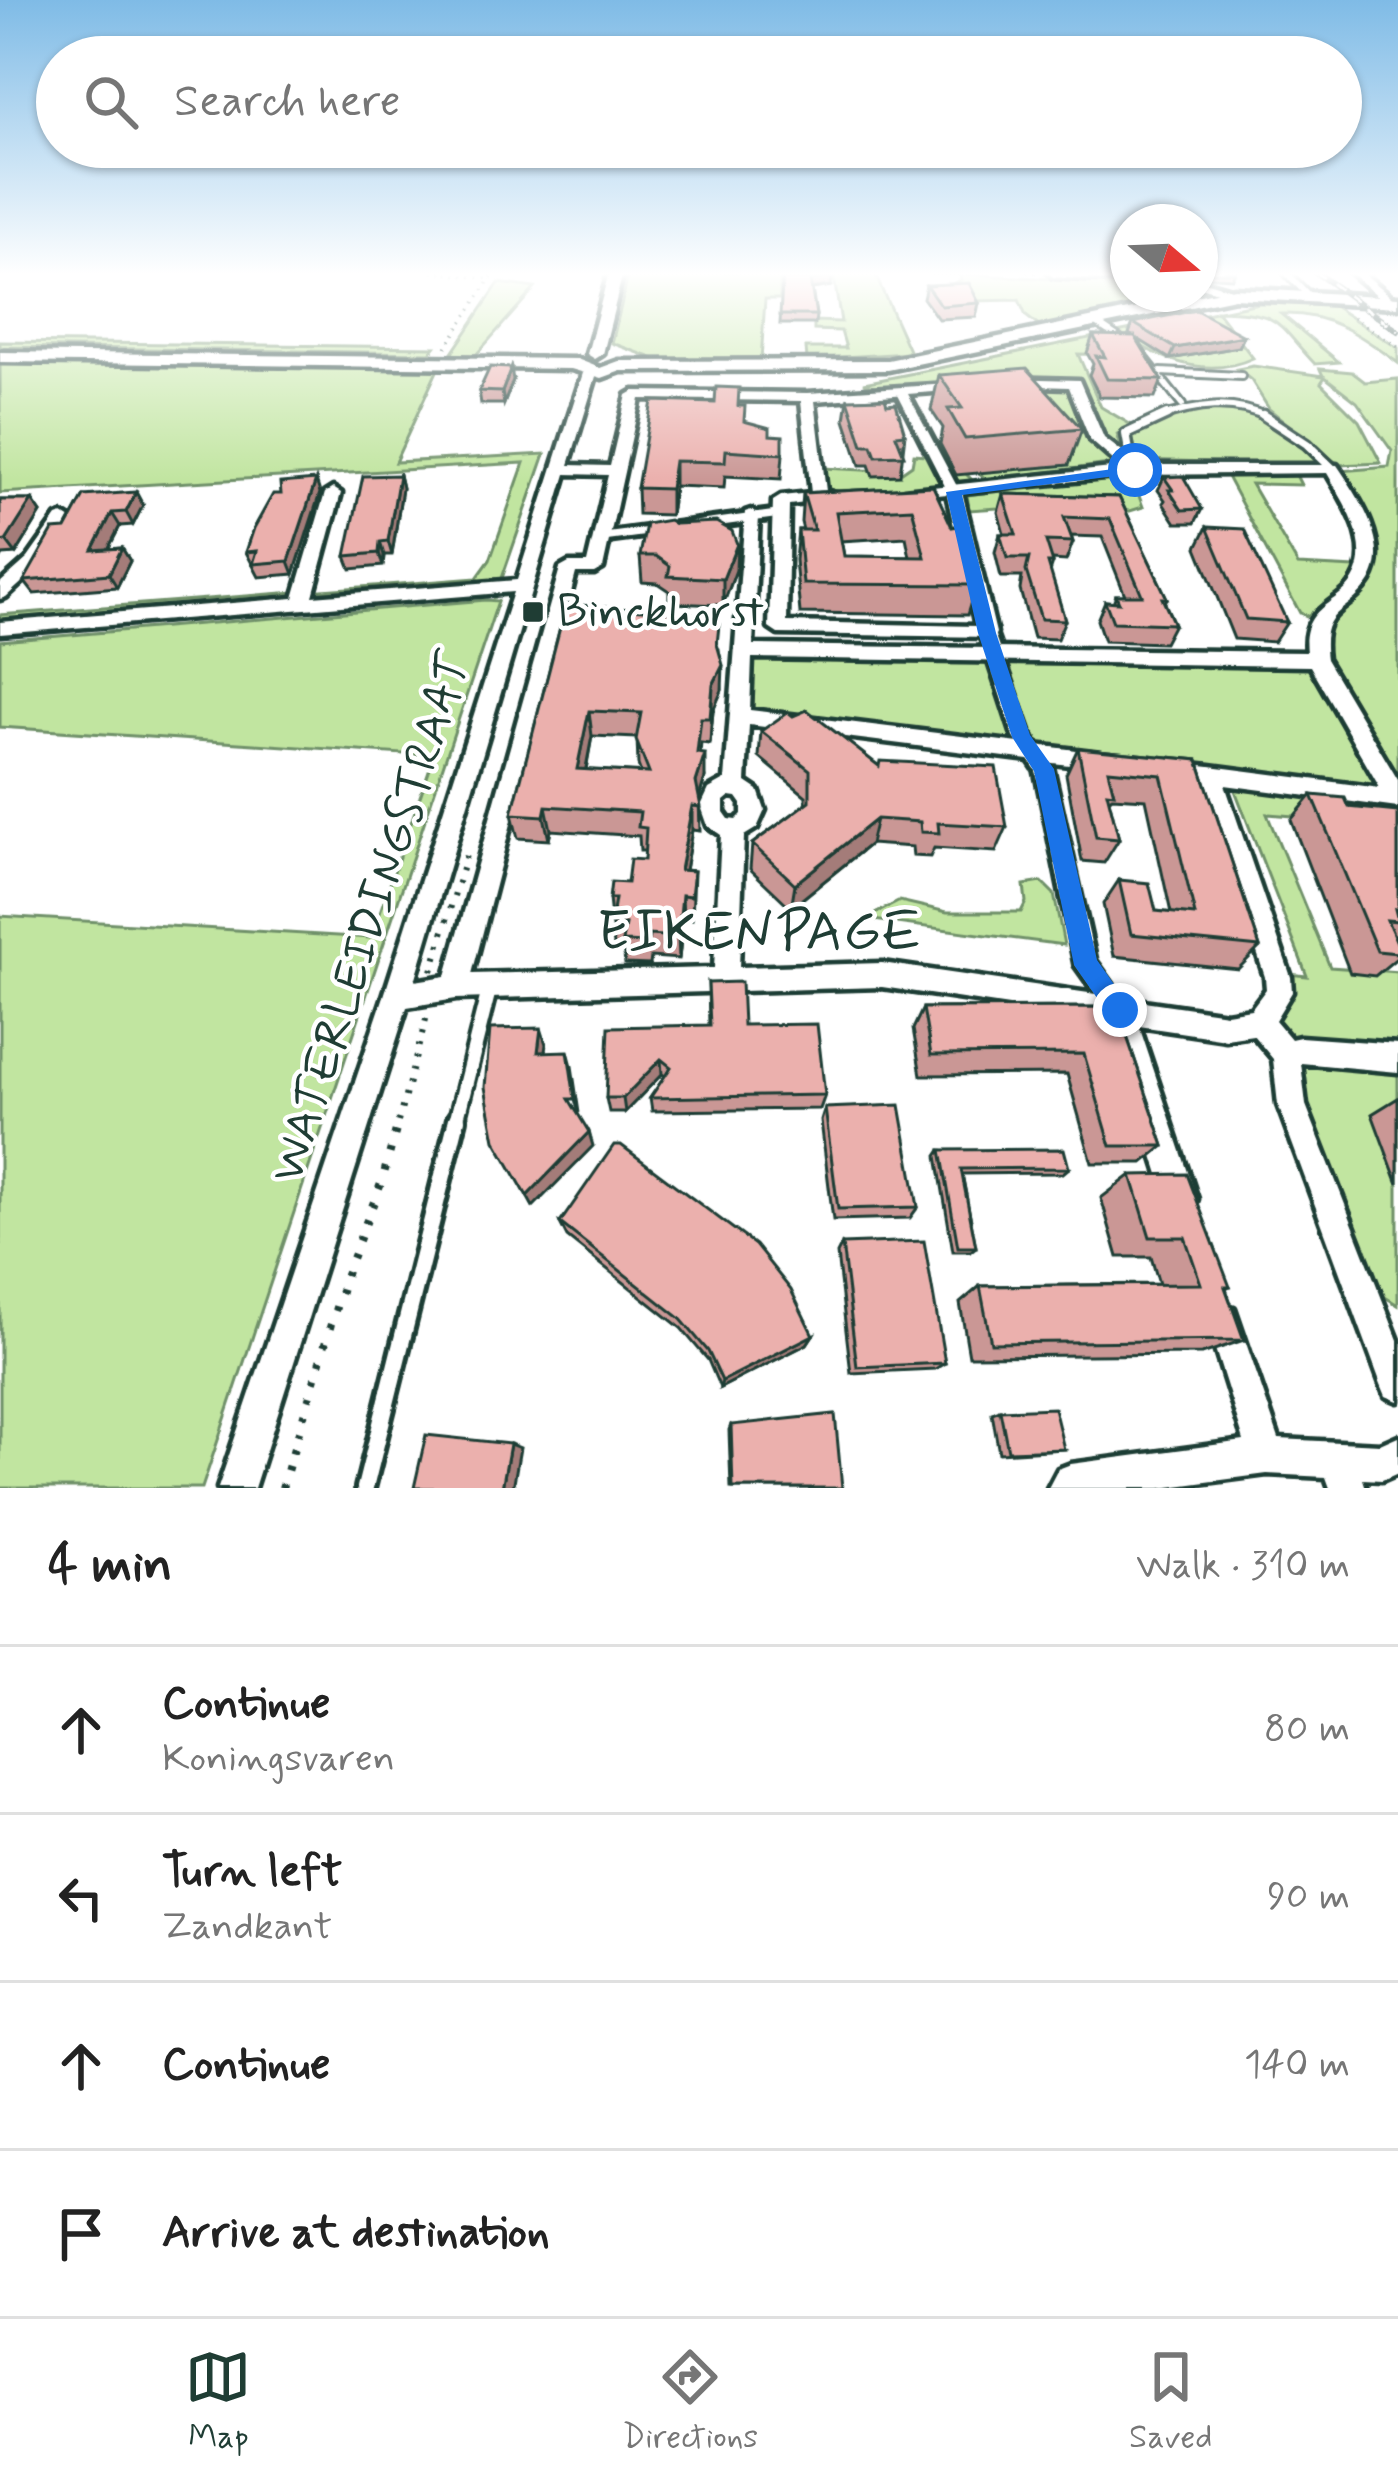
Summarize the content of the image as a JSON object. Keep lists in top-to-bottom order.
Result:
{
  "streets": {
    "street": ["WATERLEIDINGSTRAAT", "EIKENPAGE"]
  },
  "crossings": [
    ["WATERLEIDINGSTRAAT", "EIKENPAGE"]
  ],
  "places": {
    "transit": ["Binckhorst"]
  },
  "north": "right",
  "page": {
    "search": "Search here",
    "heading": ["4 min", "Walk · 310 m"],
    "list": [
      ["Continue", "Koningsvaren", "80 m"],
      ["Turn left", "Zandkant", "90 m"],
      ["Continue", "140 m"],
      "Arrive at destination"
    ],
    "nav": ["Map", "Directions", "Saved"]
  }
}
